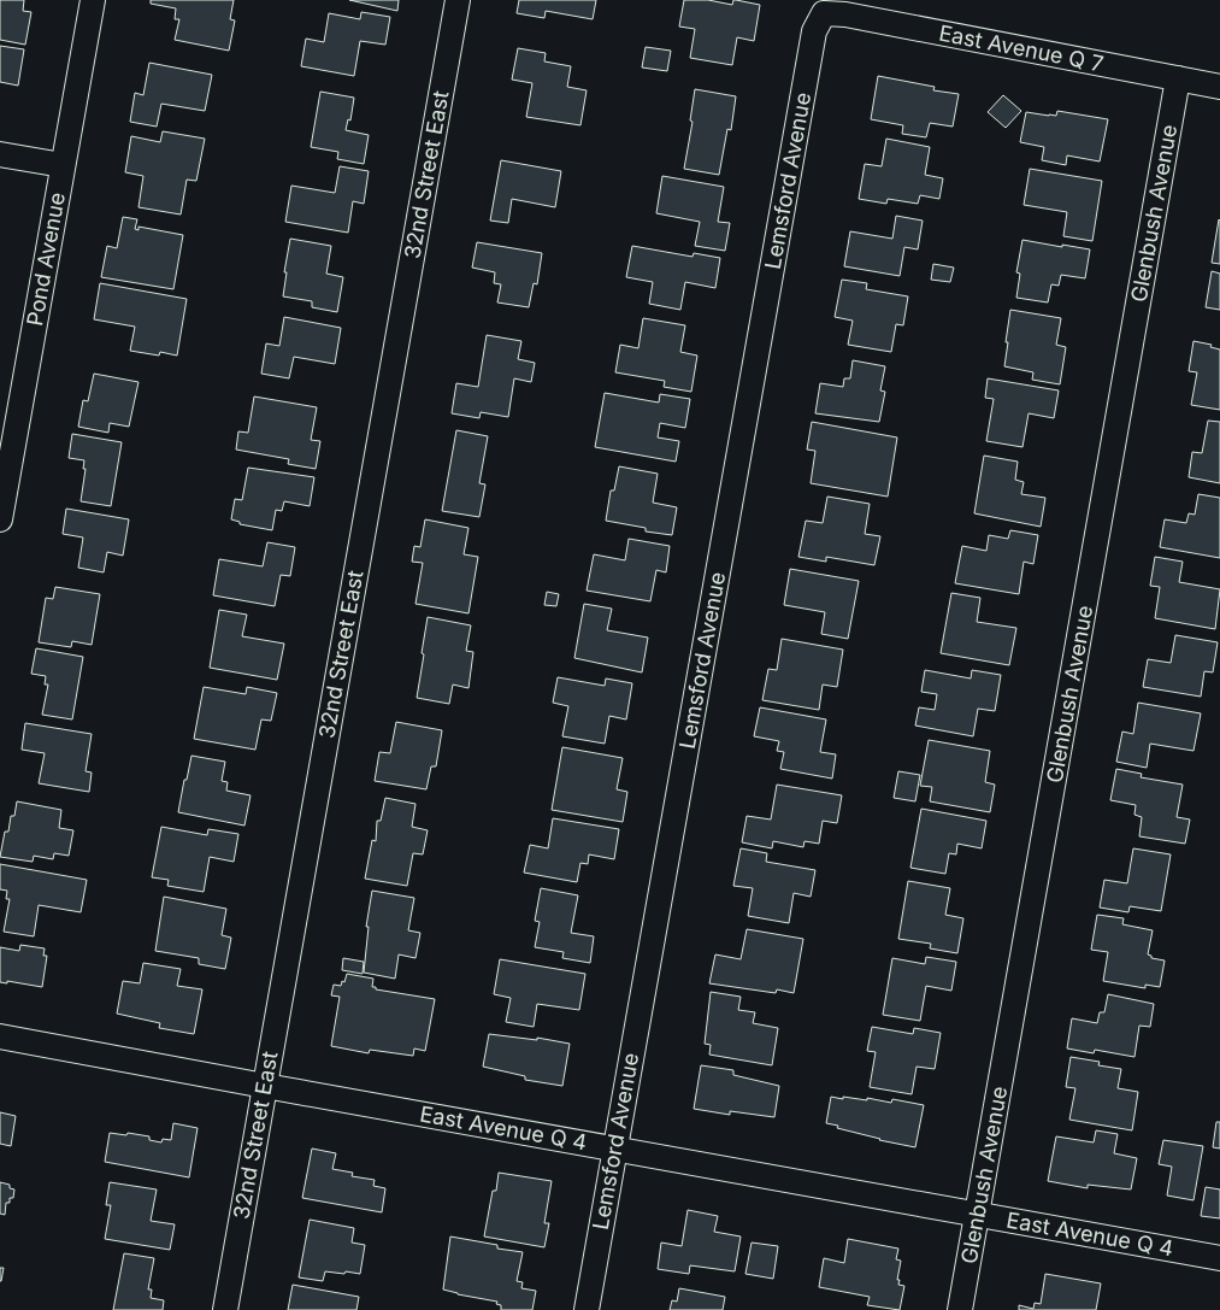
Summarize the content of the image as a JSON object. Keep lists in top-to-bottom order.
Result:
{
  "streets": {
    "street": [
      "East Avenue Q 7",
      "32nd Street East",
      "Lemsford Avenue",
      "Glenbush Avenue",
      "Pond Avenue",
      "East Avenue Q 4"
    ]
  },
  "crossings": [
    ["East Avenue Q 7", "Lemsford Avenue"],
    ["East Avenue Q 7", "Glenbush Avenue"],
    ["32nd Street East", "East Avenue Q 4"],
    ["Lemsford Avenue", "East Avenue Q 4"],
    ["Glenbush Avenue", "East Avenue Q 4"]
  ]
}
